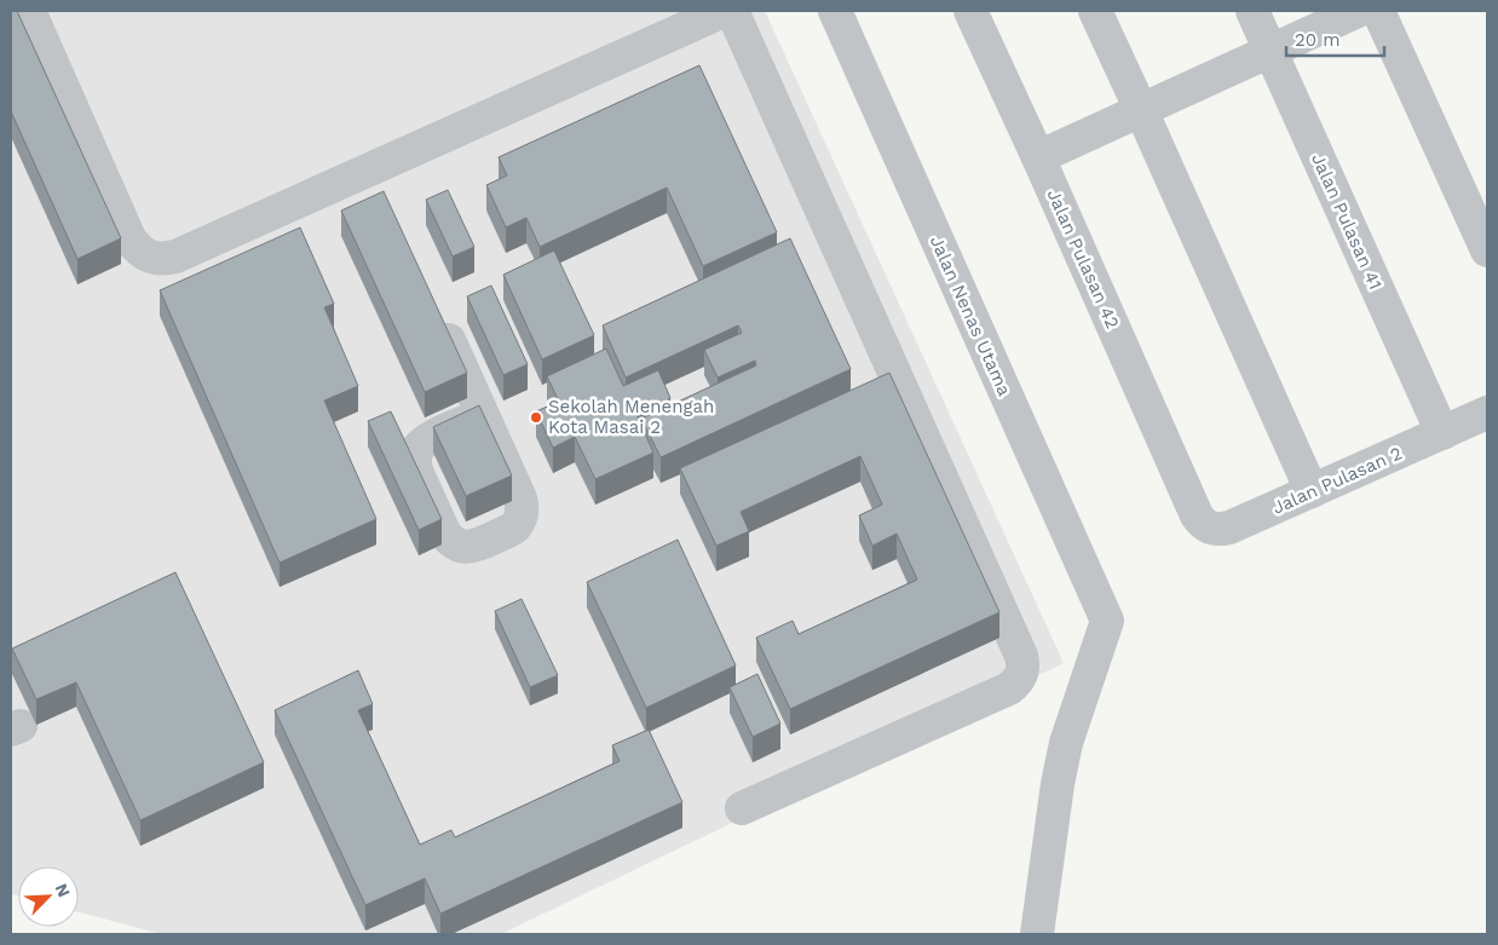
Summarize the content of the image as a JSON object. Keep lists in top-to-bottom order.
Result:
{
  "streets": {
    "street": [
      "Jalan Pulasan 41",
      "Jalan Pulasan 42",
      "Jalan Nenas Utama",
      "Jalan Pulasan 2"
    ]
  },
  "crossings": [
    ["Jalan Pulasan 41", "Jalan Pulasan 2"],
    ["Jalan Pulasan 42", "Jalan Pulasan 2"]
  ],
  "places": ["Sekolah Menengah Kota Masai 2"],
  "scale_bar": "20 m",
  "north": "top right"
}
